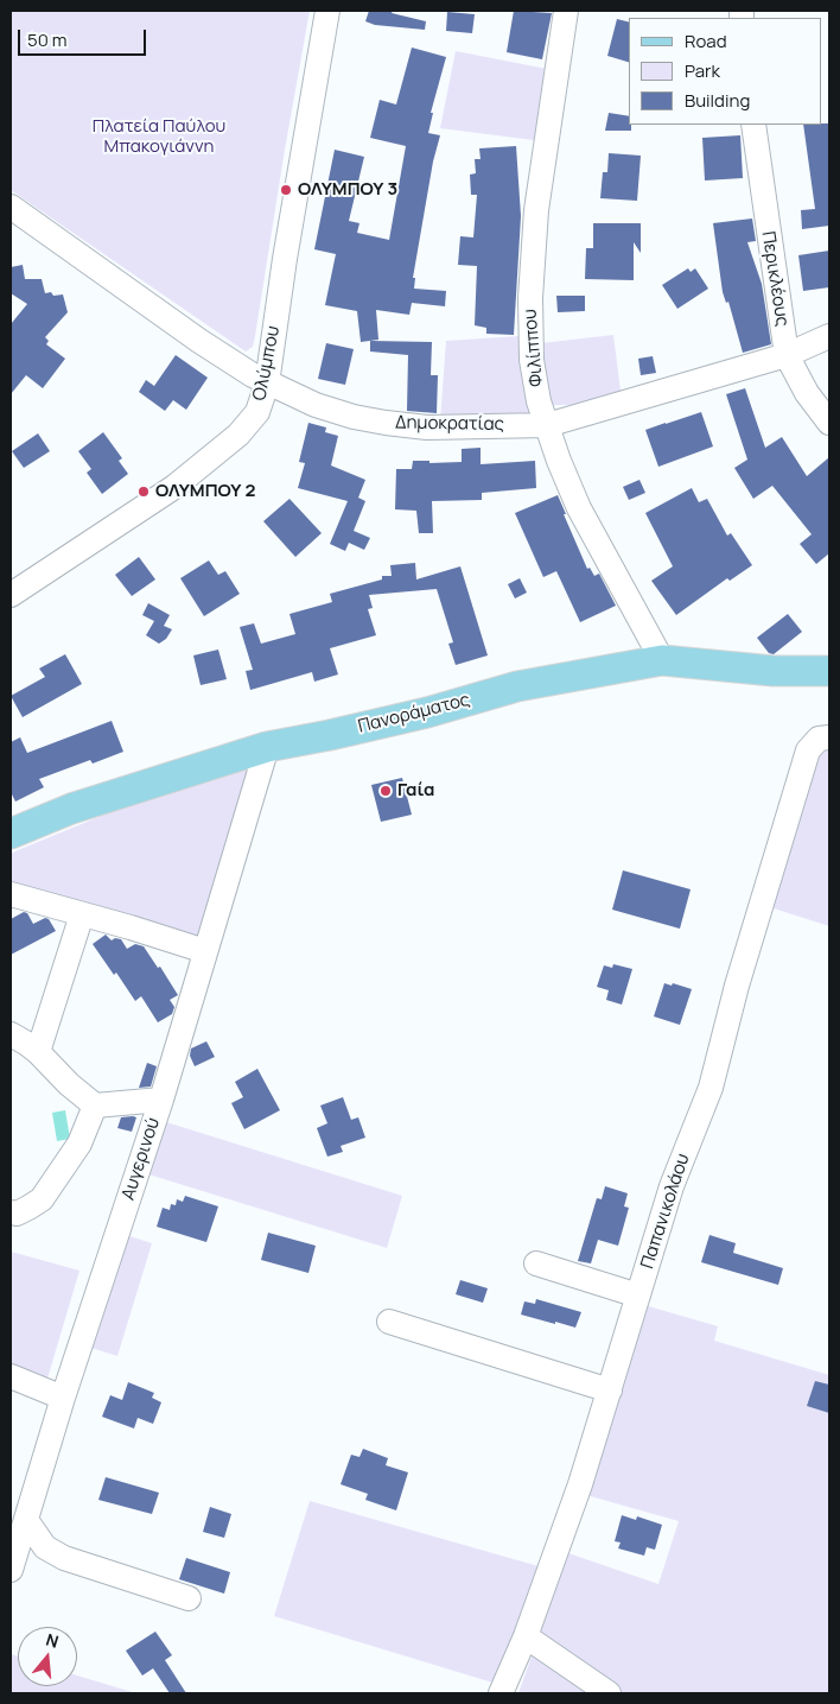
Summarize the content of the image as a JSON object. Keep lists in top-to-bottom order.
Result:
{
  "streets": {
    "main road": ["Πανοράματος"],
    "street": [
      "Περικλέους",
      "Φιλίππου",
      "Ολύμπου",
      "Δημοκρατίας",
      "Αυγερινού",
      "Παπανικολάου"
    ]
  },
  "crossings": [
    ["Περικλέους", "Δημοκρατίας"],
    ["Φιλίππου", "Δημοκρατίας"],
    ["Φιλίππου", "Πανοράματος"],
    ["Ολύμπου", "Δημοκρατίας"],
    ["Πανοράματος", "Αυγερινού"]
  ],
  "parks": ["Πλατεία Παύλου Μπακογιάννη"],
  "places": ["ΟΛΥΜΠΟΥ 3", "ΟΛΥΜΠΟΥ 2", "Γαία"],
  "legend": ["Road", "Park", "Building"],
  "scale_bar": "50 m",
  "north": "top"
}
